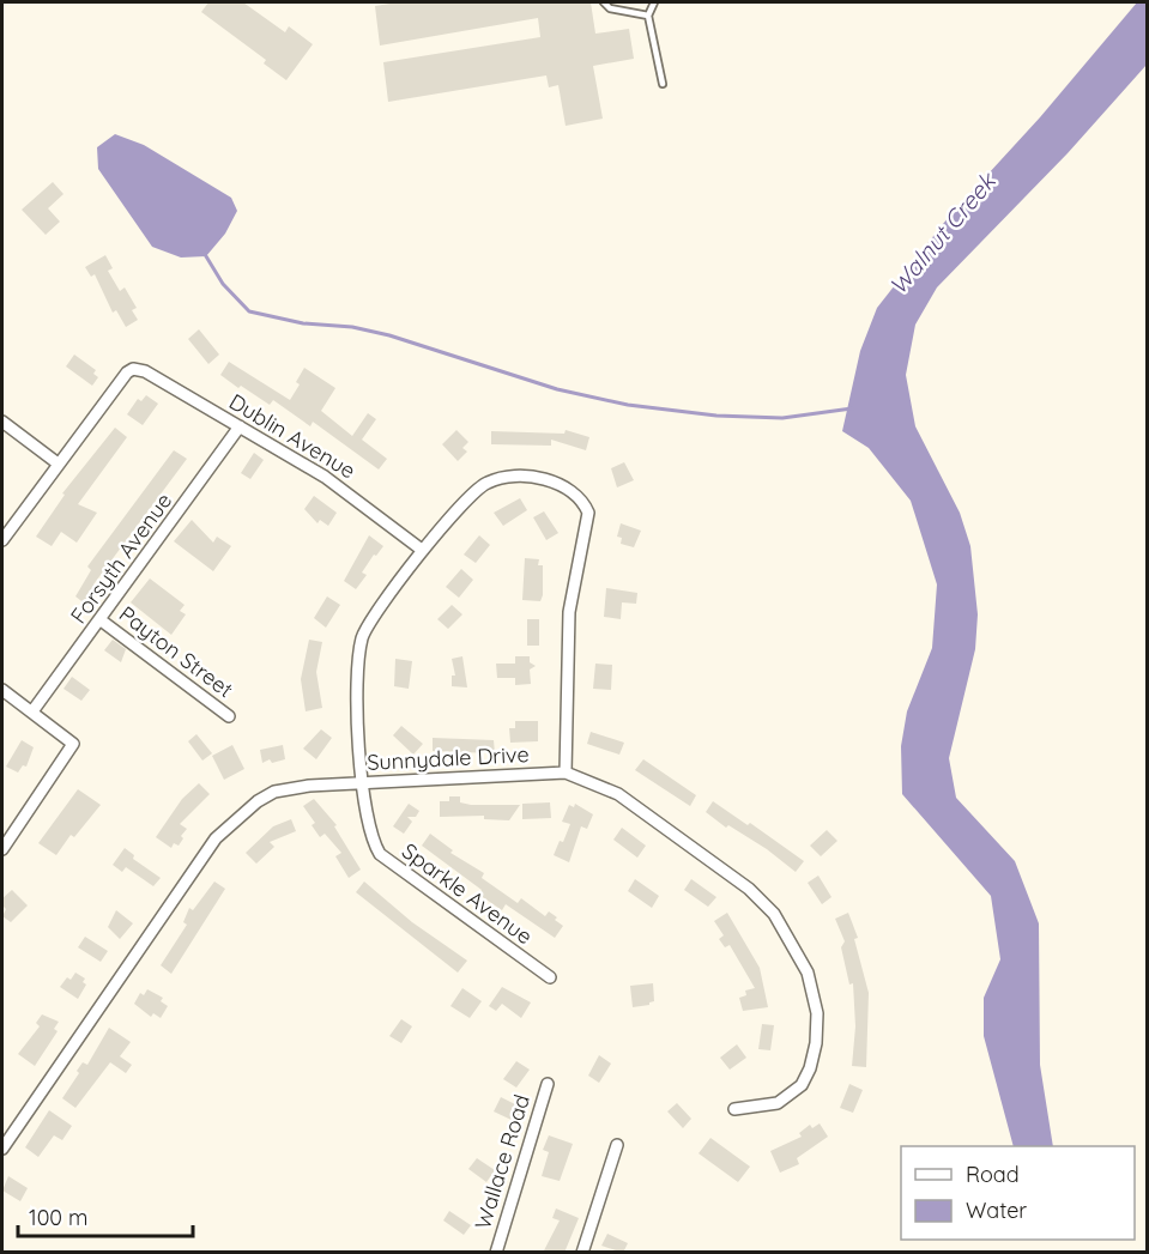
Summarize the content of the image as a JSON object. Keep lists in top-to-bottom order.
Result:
{
  "streets": {
    "street": [
      "Dublin Avenue",
      "Forsyth Avenue",
      "Payton Street",
      "Sunnydale Drive",
      "Sparkle Avenue",
      "Wallace Road"
    ]
  },
  "crossings": [
    ["Dublin Avenue", "Forsyth Avenue"],
    ["Dublin Avenue", "Sparkle Avenue"],
    ["Forsyth Avenue", "Payton Street"],
    ["Sunnydale Drive", "Sparkle Avenue"]
  ],
  "water": ["Walnut Creek"],
  "legend": ["Road", "Water"],
  "scale_bar": "100 m"
}
